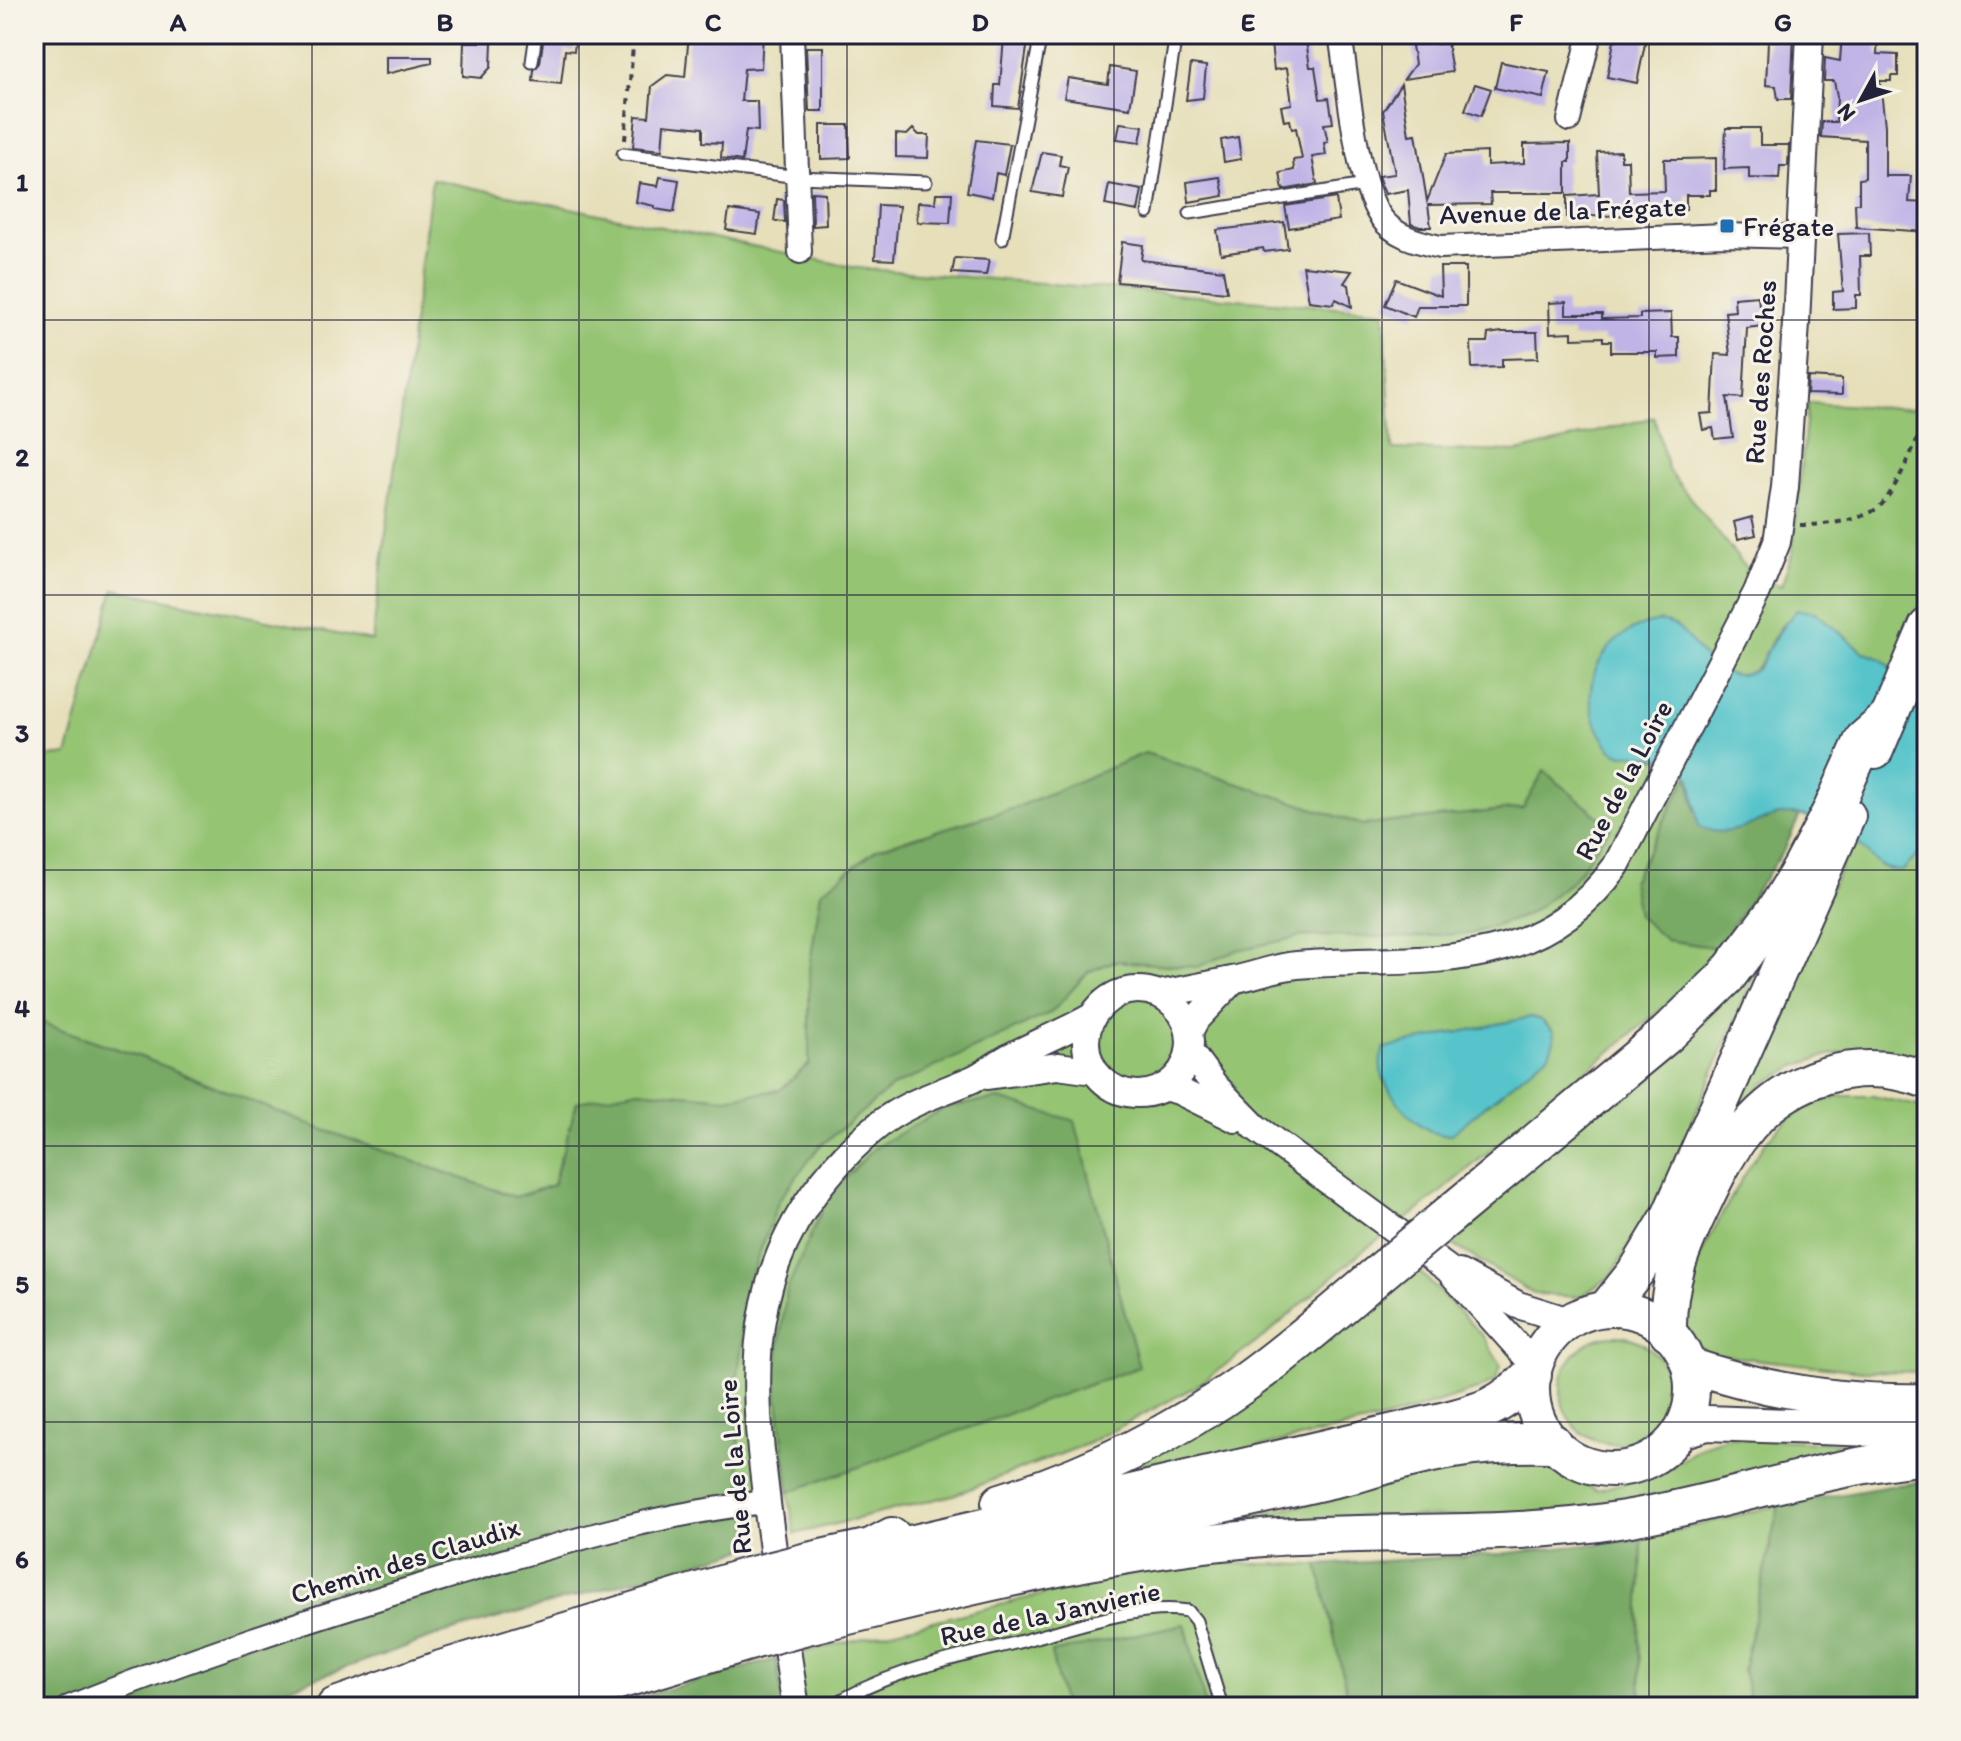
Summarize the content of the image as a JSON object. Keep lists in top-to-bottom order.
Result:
{
  "streets": {
    "street": [
      "Avenue de la Frégate",
      "Rue des Roches",
      "Rue de la Loire",
      "Chemin des Claudix"
    ],
    "lane": ["Rue de la Janvierie"]
  },
  "crossings": [
    ["Avenue de la Frégate", "Rue des Roches"],
    ["Rue des Roches", "Rue de la Loire"],
    ["Rue de la Loire", "Chemin des Claudix"]
  ],
  "places": {
    "transit": ["Frégate"]
  },
  "north": "bottom left",
  "grid": {
    "columns": [
      "A",
      "B",
      "C",
      "D",
      "E",
      "F",
      "G"
    ],
    "rows": [
      "1",
      "2",
      "3",
      "4",
      "5",
      "6"
    ]
  }
}
